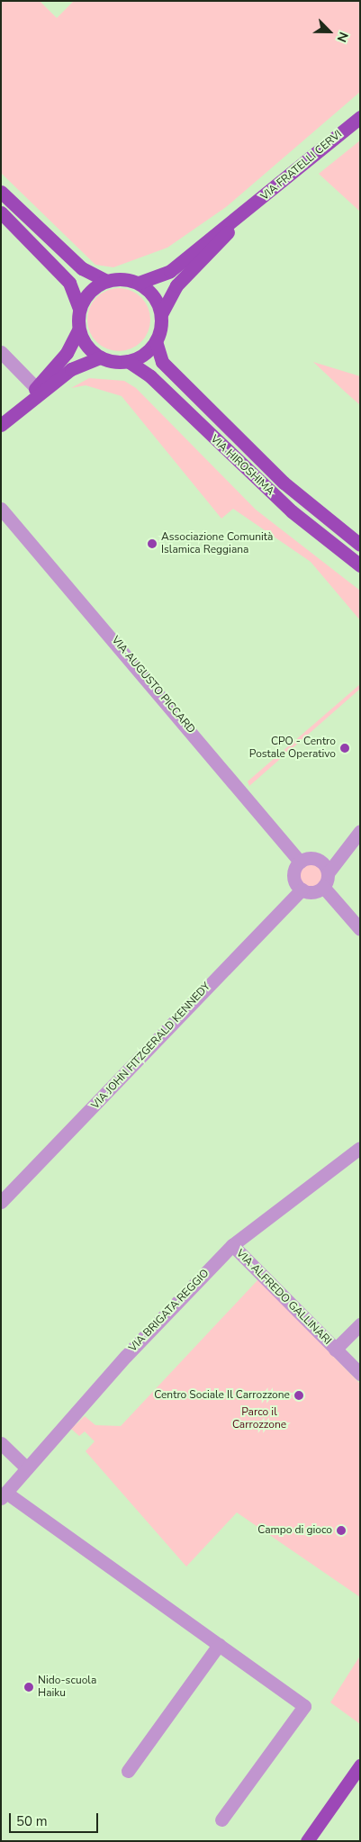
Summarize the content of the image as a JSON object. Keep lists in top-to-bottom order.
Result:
{
  "streets": {
    "main road": ["VIA FRATELLI CERVI", "VIA HIROSHIMA"],
    "street": [
      "VIA AUGUSTO PICCARD",
      "VIA JOHN FITZGERALD KENNEDY",
      "VIA ALFREDO GALLINARI",
      "VIA BRIGATA REGGIO"
    ]
  },
  "crossings": [
    ["VIA FRATELLI CERVI", "VIA HIROSHIMA"],
    ["VIA AUGUSTO PICCARD", "VIA JOHN FITZGERALD KENNEDY"],
    ["VIA ALFREDO GALLINARI", "VIA BRIGATA REGGIO"]
  ],
  "parks": ["Parco il Carrozzone"],
  "places": [
    "Associazione Comunità Islamica Reggiana",
    "CPO - Centro Postale Operativo",
    "Centro Sociale Il Carrozzone",
    "Campo di gioco",
    "Nido-scuola Haiku"
  ],
  "scale_bar": "50 m",
  "north": "bottom right"
}
